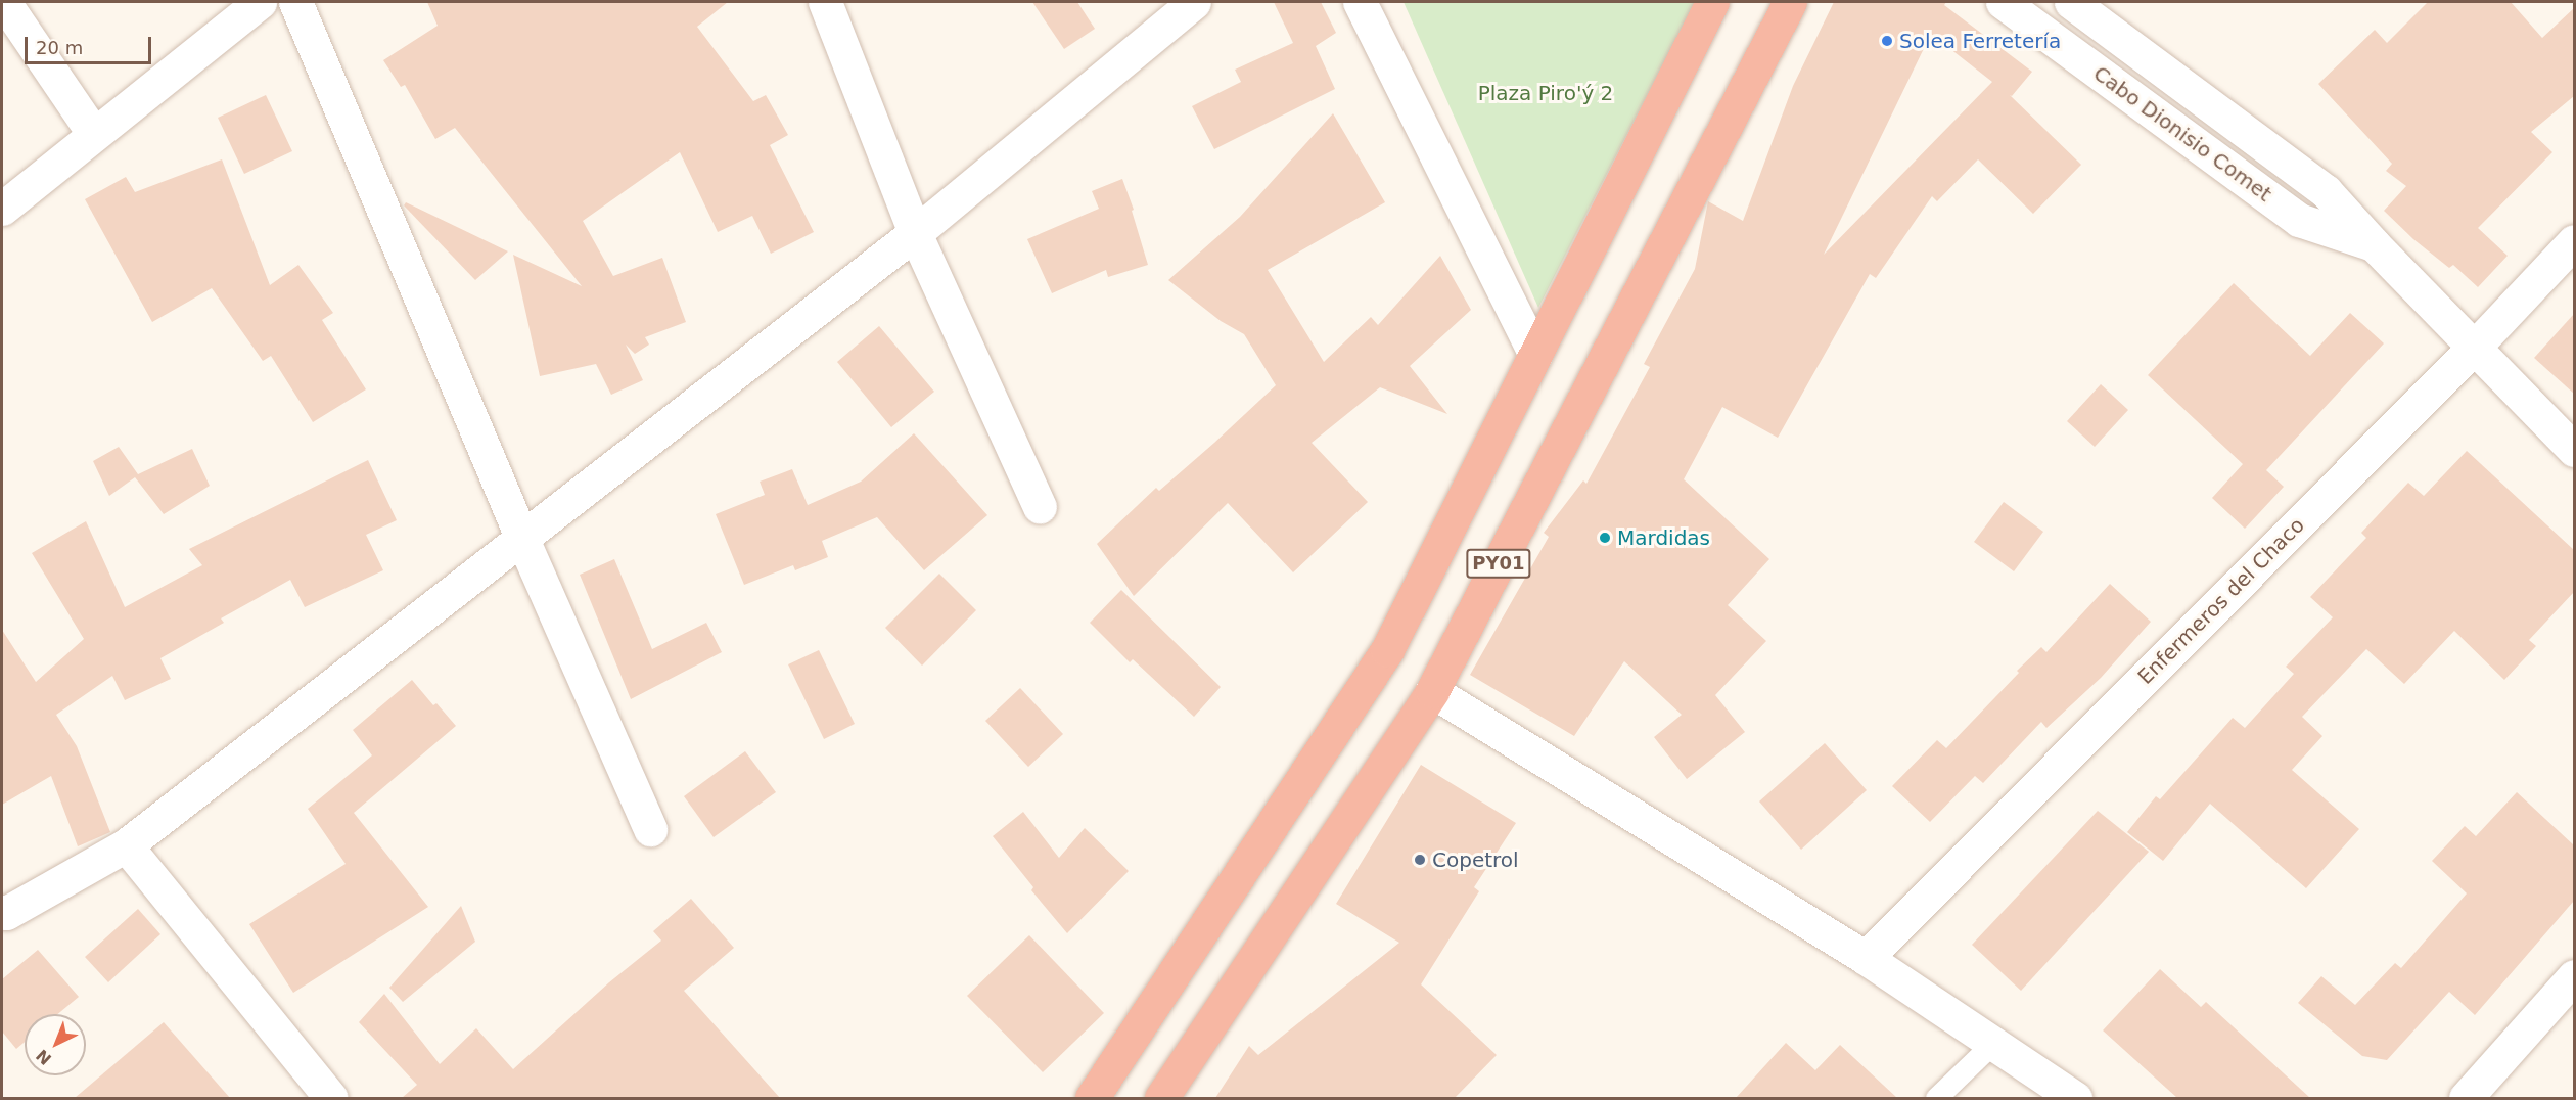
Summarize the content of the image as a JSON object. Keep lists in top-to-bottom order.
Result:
{
  "streets": {
    "highway": ["PY01"],
    "street": ["Cabo Dionisio Comet", "Enfermeros del Chaco"]
  },
  "crossings": [
    ["Cabo Dionisio Comet", "Enfermeros del Chaco"]
  ],
  "parks": ["Plaza Piro'ý 2"],
  "places": ["Solea Ferretería", "Mardidas", "Copetrol"],
  "scale_bar": "20 m",
  "north": "bottom left"
}
